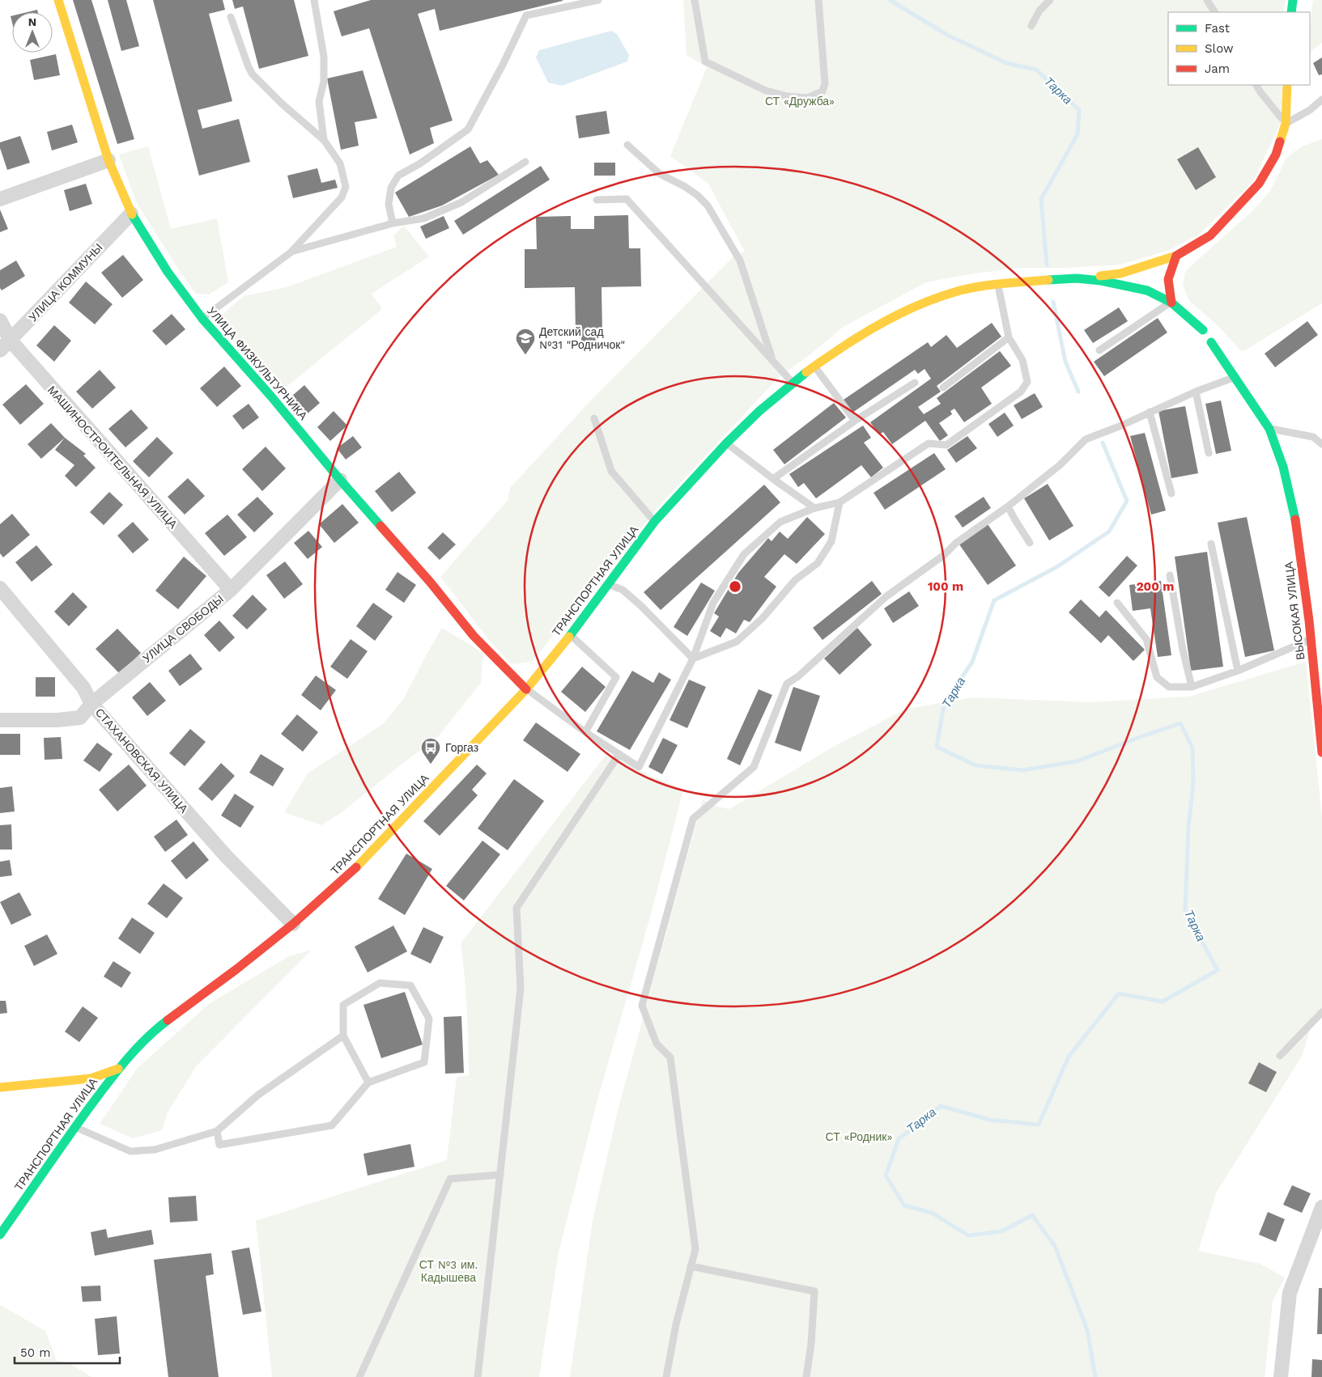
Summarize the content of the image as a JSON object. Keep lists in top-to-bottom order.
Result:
{
  "streets": {
    "street": [
      "УЛИЦА КОММУНЫ",
      "УЛИЦА ФИЗКУЛЬТУРНИКА",
      "МАШИНОСТРОИТЕЛЬНАЯ УЛИЦА",
      "ТРАНСПОРТНАЯ УЛИЦА",
      "ВЫСОКАЯ УЛИЦА",
      "УЛИЦА СВОБОДЫ",
      "СТАХАНОВСКАЯ УЛИЦА"
    ]
  },
  "crossings": [
    ["УЛИЦА КОММУНЫ", "УЛИЦА ФИЗКУЛЬТУРНИКА"],
    ["УЛИЦА КОММУНЫ", "МАШИНОСТРОИТЕЛЬНАЯ УЛИЦА"],
    ["УЛИЦА ФИЗКУЛЬТУРНИКА", "ТРАНСПОРТНАЯ УЛИЦА"],
    ["УЛИЦА ФИЗКУЛЬТУРНИКА", "УЛИЦА СВОБОДЫ"],
    ["МАШИНОСТРОИТЕЛЬНАЯ УЛИЦА", "УЛИЦА СВОБОДЫ"],
    ["ТРАНСПОРТНАЯ УЛИЦА", "СТАХАНОВСКАЯ УЛИЦА"],
    ["УЛИЦА СВОБОДЫ", "СТАХАНОВСКАЯ УЛИЦА"]
  ],
  "water": ["Тарка"],
  "parks": ["СТ «Дружба»", "СТ «Родник»", "СТ №3 им. Кадышева"],
  "places": {
    "school or university": ["Детский сад №31 \"Родничок\""],
    "bus stop": ["Горгаз"]
  },
  "legend": ["Fast", "Slow", "Jam"],
  "scale_bar": "50 m",
  "north": "top",
  "rings": ["100 m", "200 m"]
}
